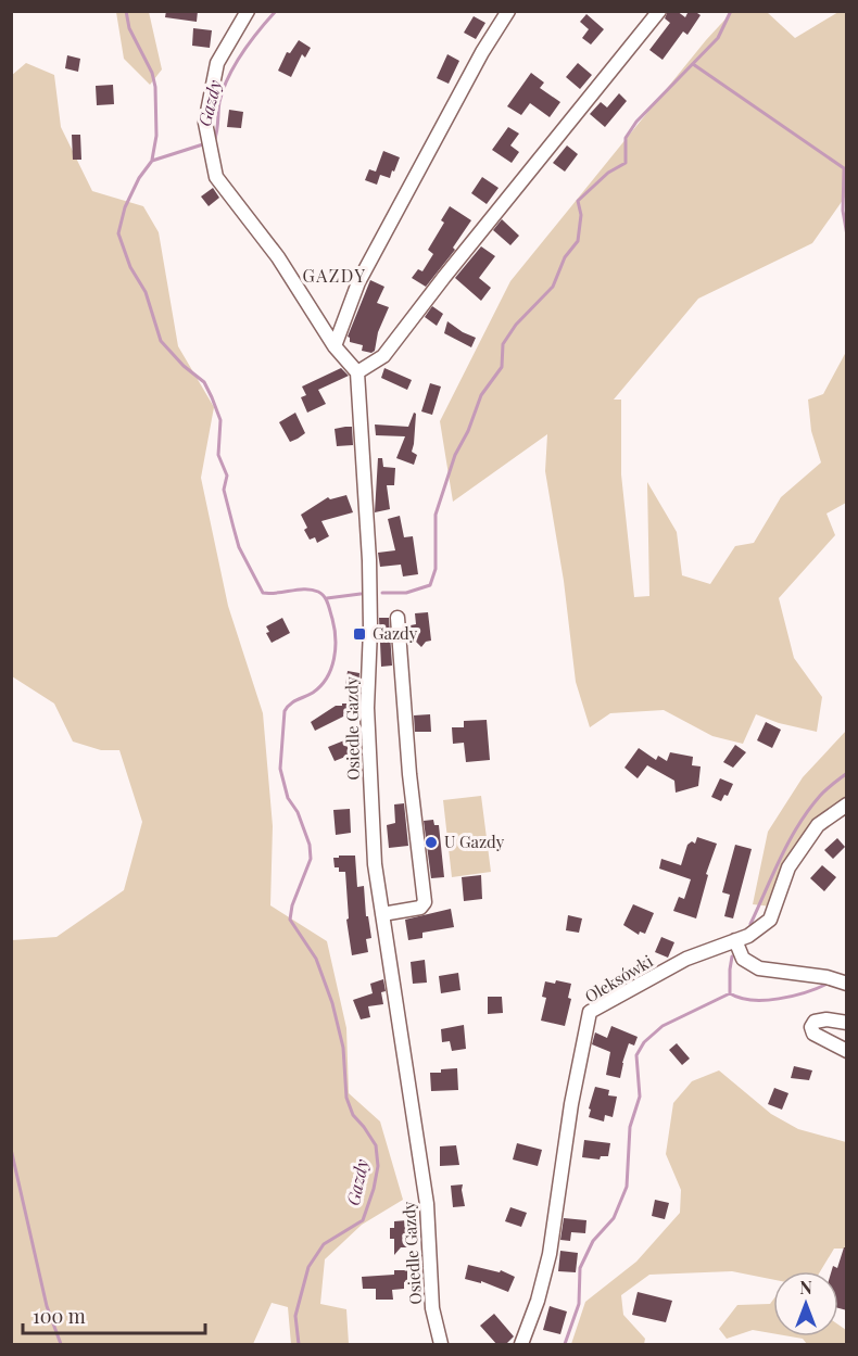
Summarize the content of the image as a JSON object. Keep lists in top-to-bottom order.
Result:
{
  "streets": {
    "street": ["Osiedle Gazdy", "Oleksówki"]
  },
  "districts": ["GAZDY"],
  "water": ["Gazdy"],
  "places": {
    "transit": ["Gazdy"],
    "other": ["U Gazdy"]
  },
  "scale_bar": "100 m",
  "north": "top"
}
